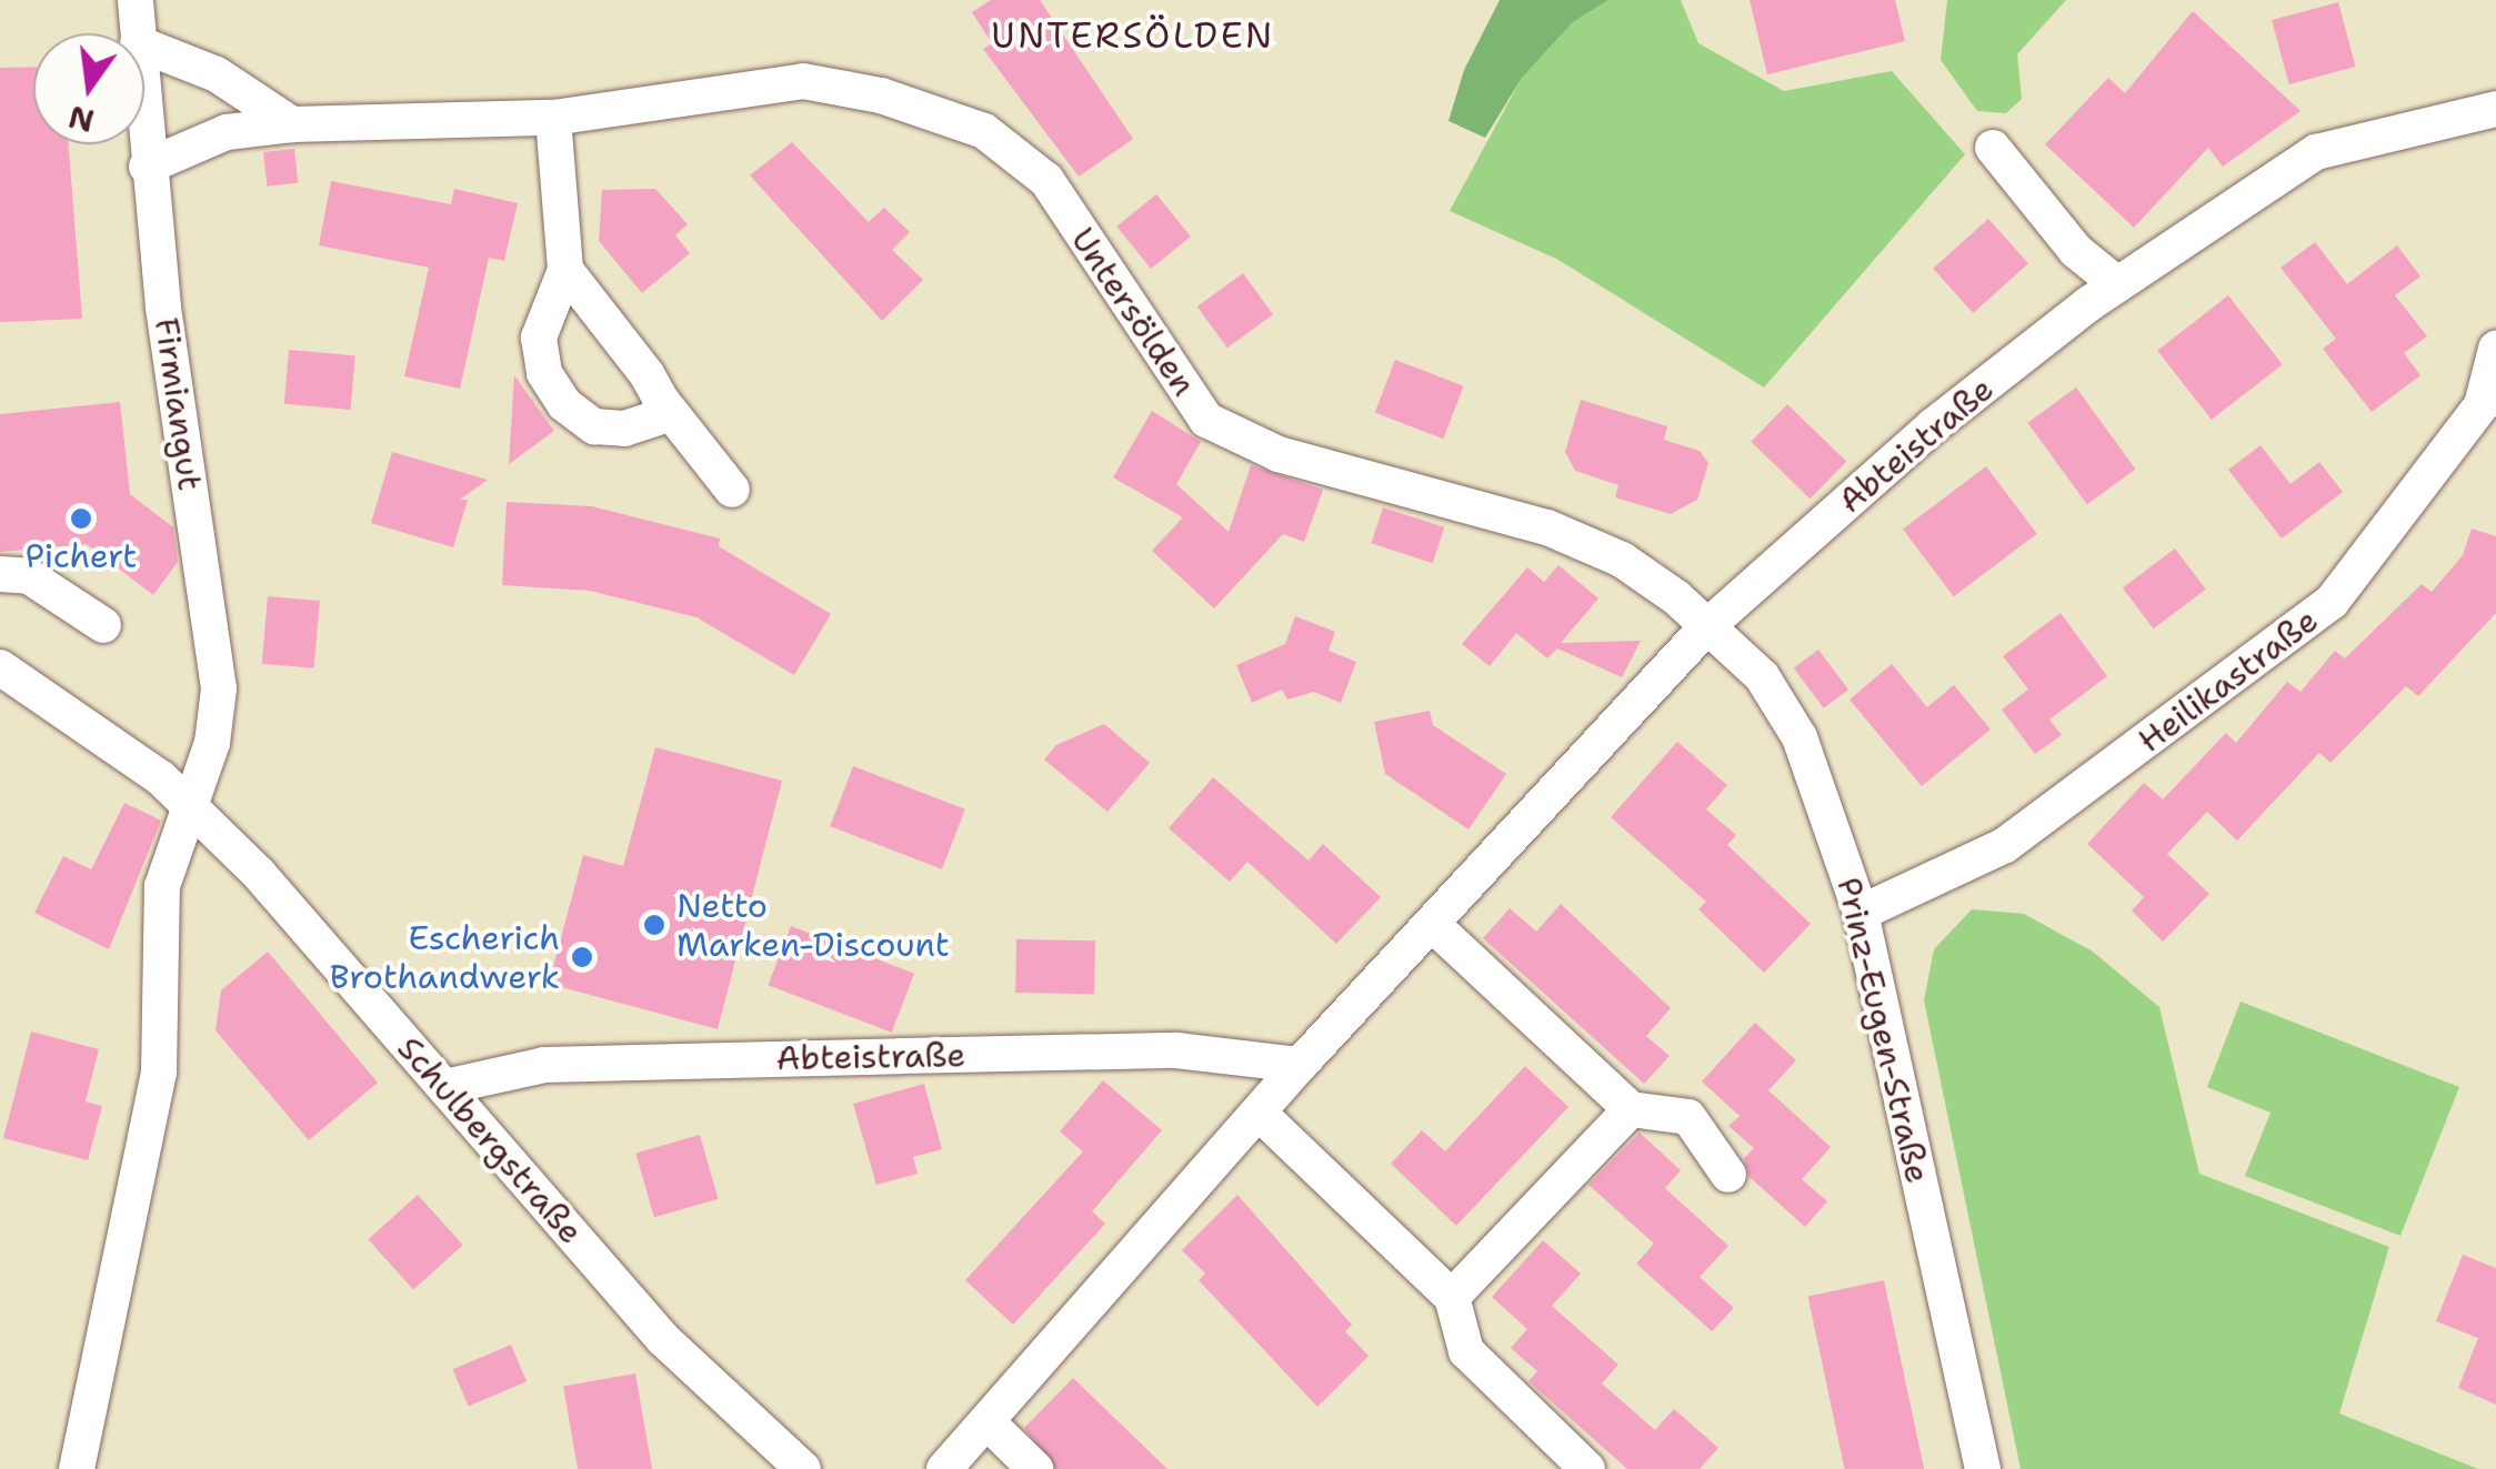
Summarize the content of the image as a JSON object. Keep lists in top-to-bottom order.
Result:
{
  "streets": {
    "street": [
      "Untersölden",
      "Firmiangut",
      "Abteistraße",
      "Heilikastraße",
      "Prinz-Eugen-Straße",
      "Schulbergstraße"
    ]
  },
  "crossings": [
    ["Untersölden", "Firmiangut"],
    ["Untersölden", "Abteistraße"],
    ["Untersölden", "Prinz-Eugen-Straße"],
    ["Firmiangut", "Schulbergstraße"],
    ["Abteistraße", "Prinz-Eugen-Straße"],
    ["Abteistraße", "Schulbergstraße"],
    ["Heilikastraße", "Prinz-Eugen-Straße"]
  ],
  "districts": ["UNTERSÖLDEN"],
  "places": ["Pichert", "Netto Marken-Discount", "Escherich Brothandwerk"],
  "north": "bottom"
}
